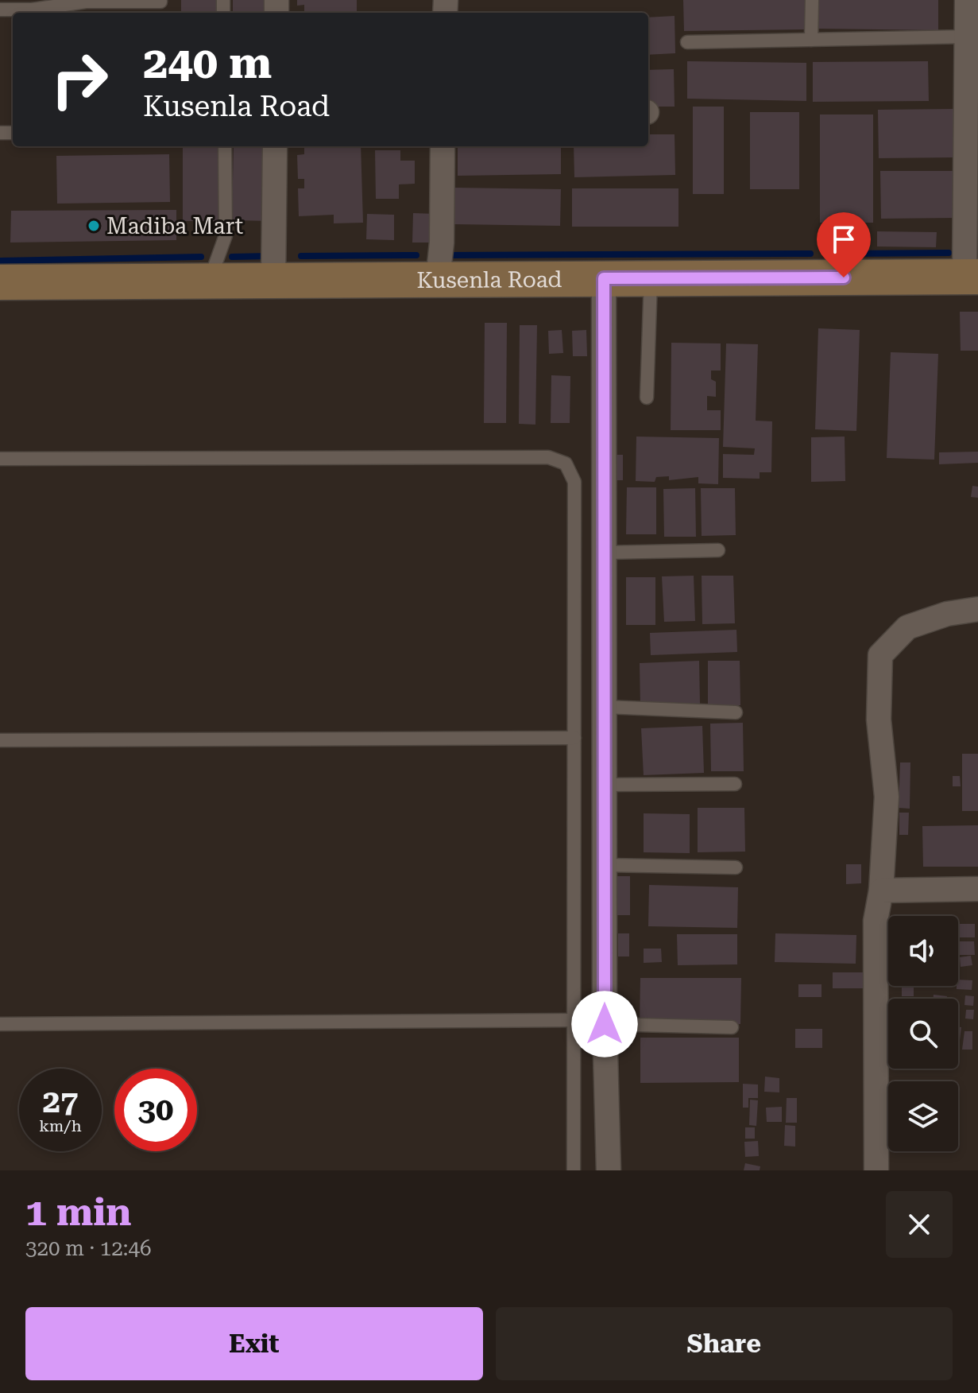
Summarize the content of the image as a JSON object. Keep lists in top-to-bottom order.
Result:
{
  "streets": {
    "main road": ["Kusenla Road"]
  },
  "places": ["Madiba Mart"],
  "page": {
    "turn": ["240 m", "Kusenla Road"],
    "speed": "27 km/h",
    "limit": "30",
    "heading": ["1 min", "320 m · 12:46"],
    "buttons": ["Exit", "Share"]
  }
}
